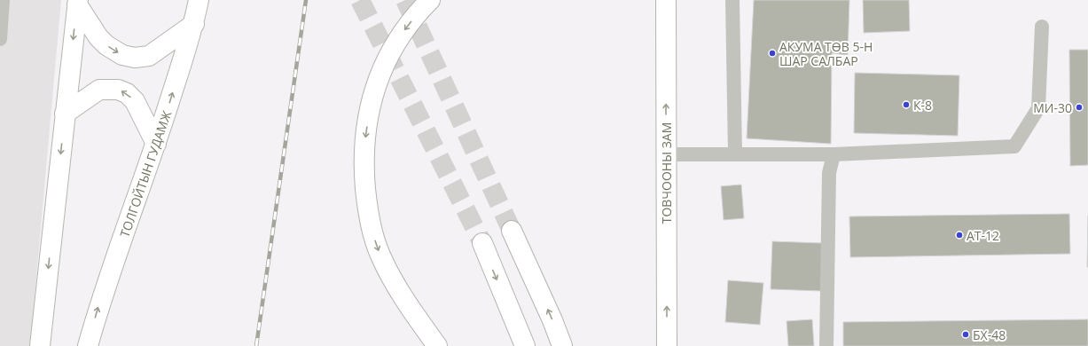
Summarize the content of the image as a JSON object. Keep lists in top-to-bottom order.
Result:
{
  "streets": {
    "main road": ["ТОВЧООНЫ ЗАМ", "ТОЛГОЙТЫН ГУДАМЖ"]
  },
  "places": [
    "АКУМА ТӨВ 5-Н ШАР САЛБАР",
    "К-8",
    "МИ-30",
    "АТ-12",
    "БХ-48"
  ]
}
